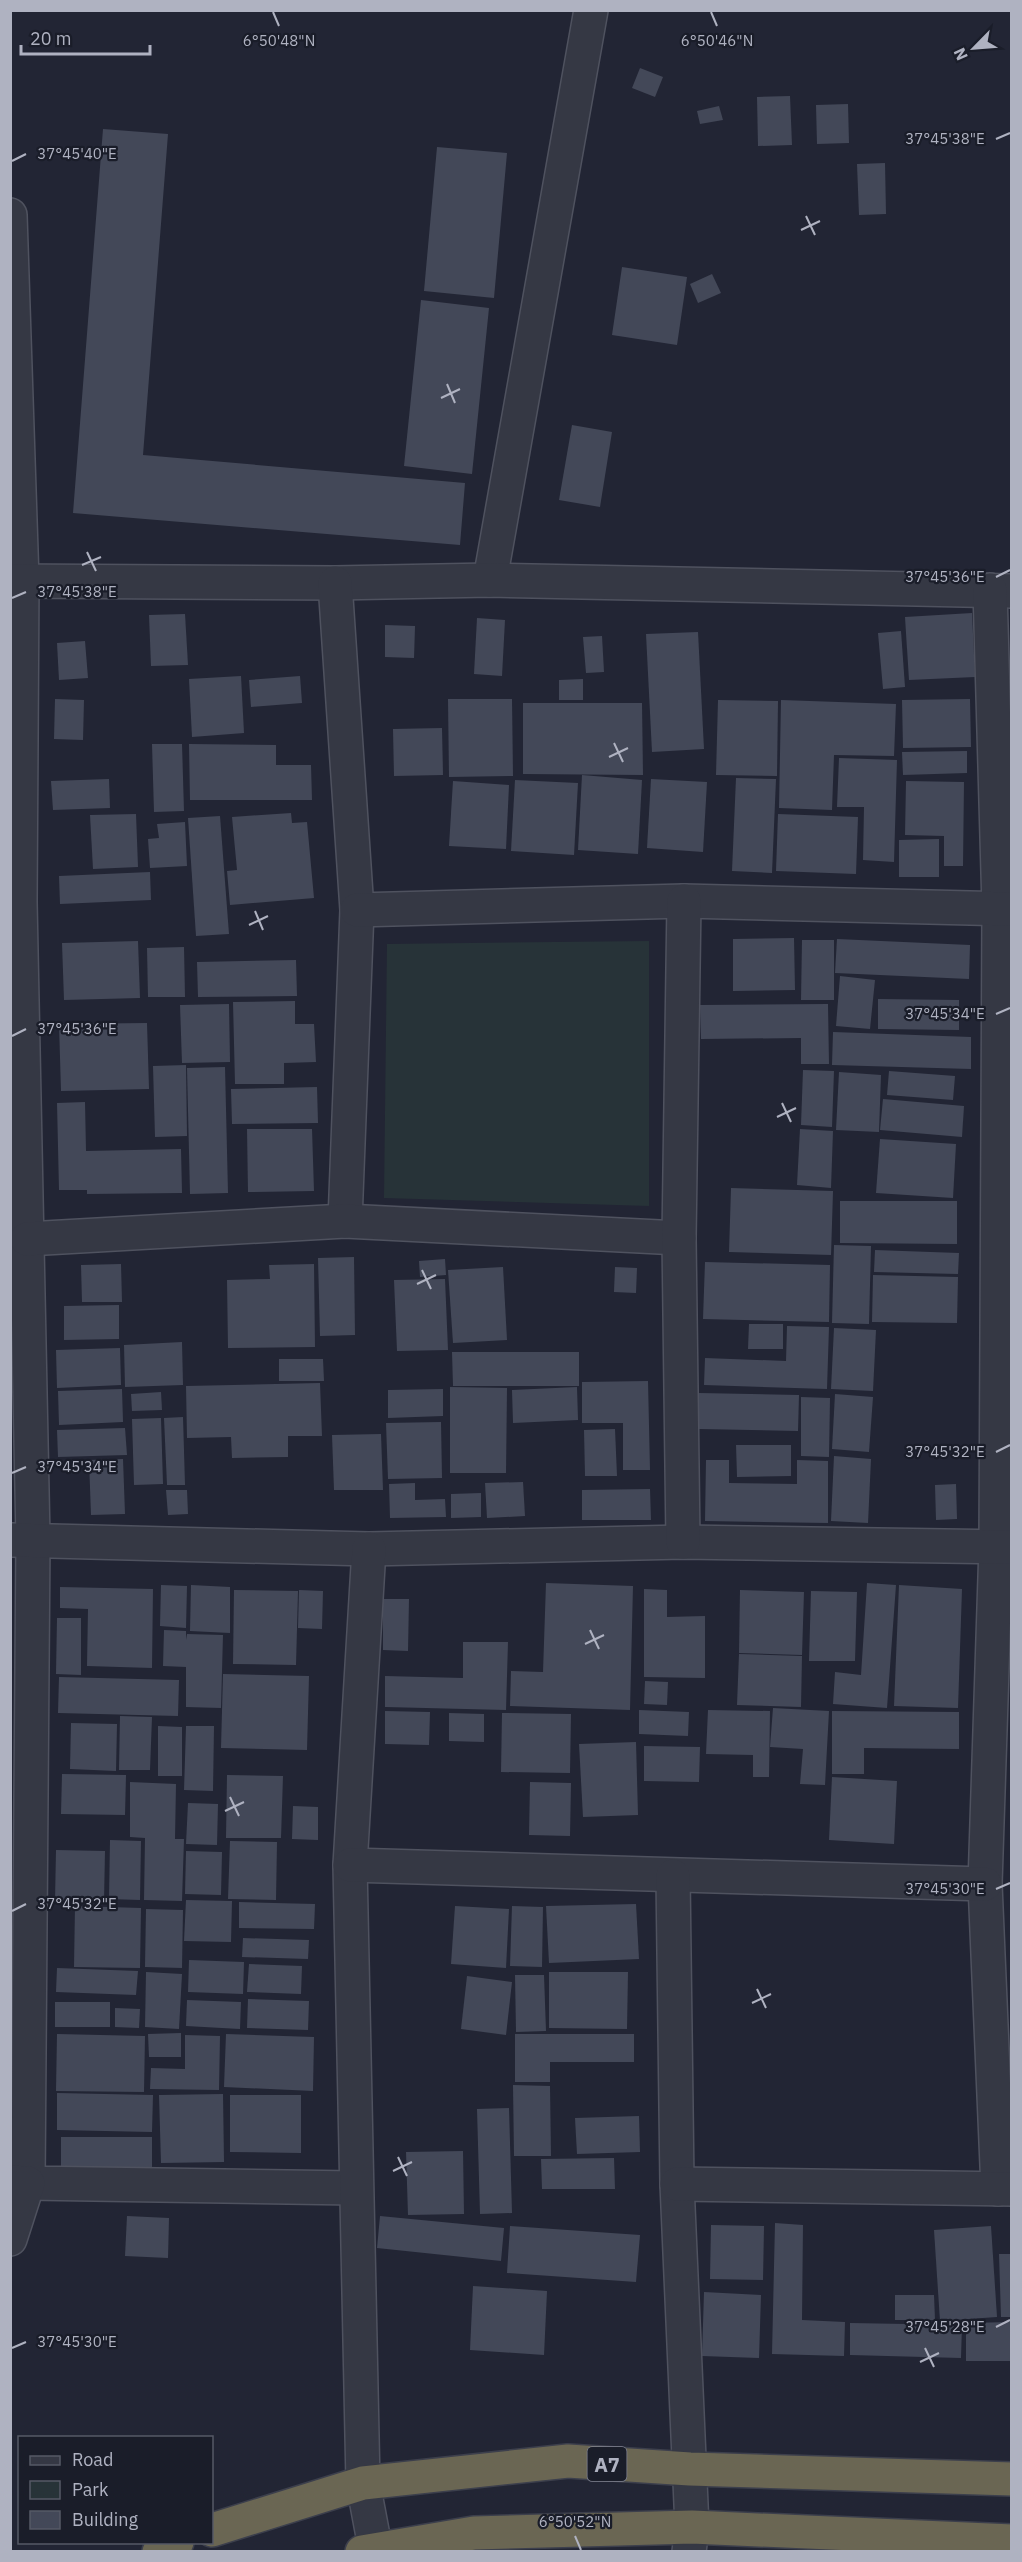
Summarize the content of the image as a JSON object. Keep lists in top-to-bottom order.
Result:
{
  "streets": {
    "highway": ["A7"]
  },
  "legend": ["Road", "Park", "Building"],
  "scale_bar": "20 m",
  "north": "bottom left",
  "coordinates": [
    "6°50'46\"N",
    "6°50'48\"N",
    "37°45'38\"E",
    "37°45'40\"E",
    "37°45'36\"E",
    "37°45'34\"E",
    "37°45'32\"E",
    "37°45'30\"E",
    "37°45'28\"E",
    "6°50'52\"N"
  ]
}
